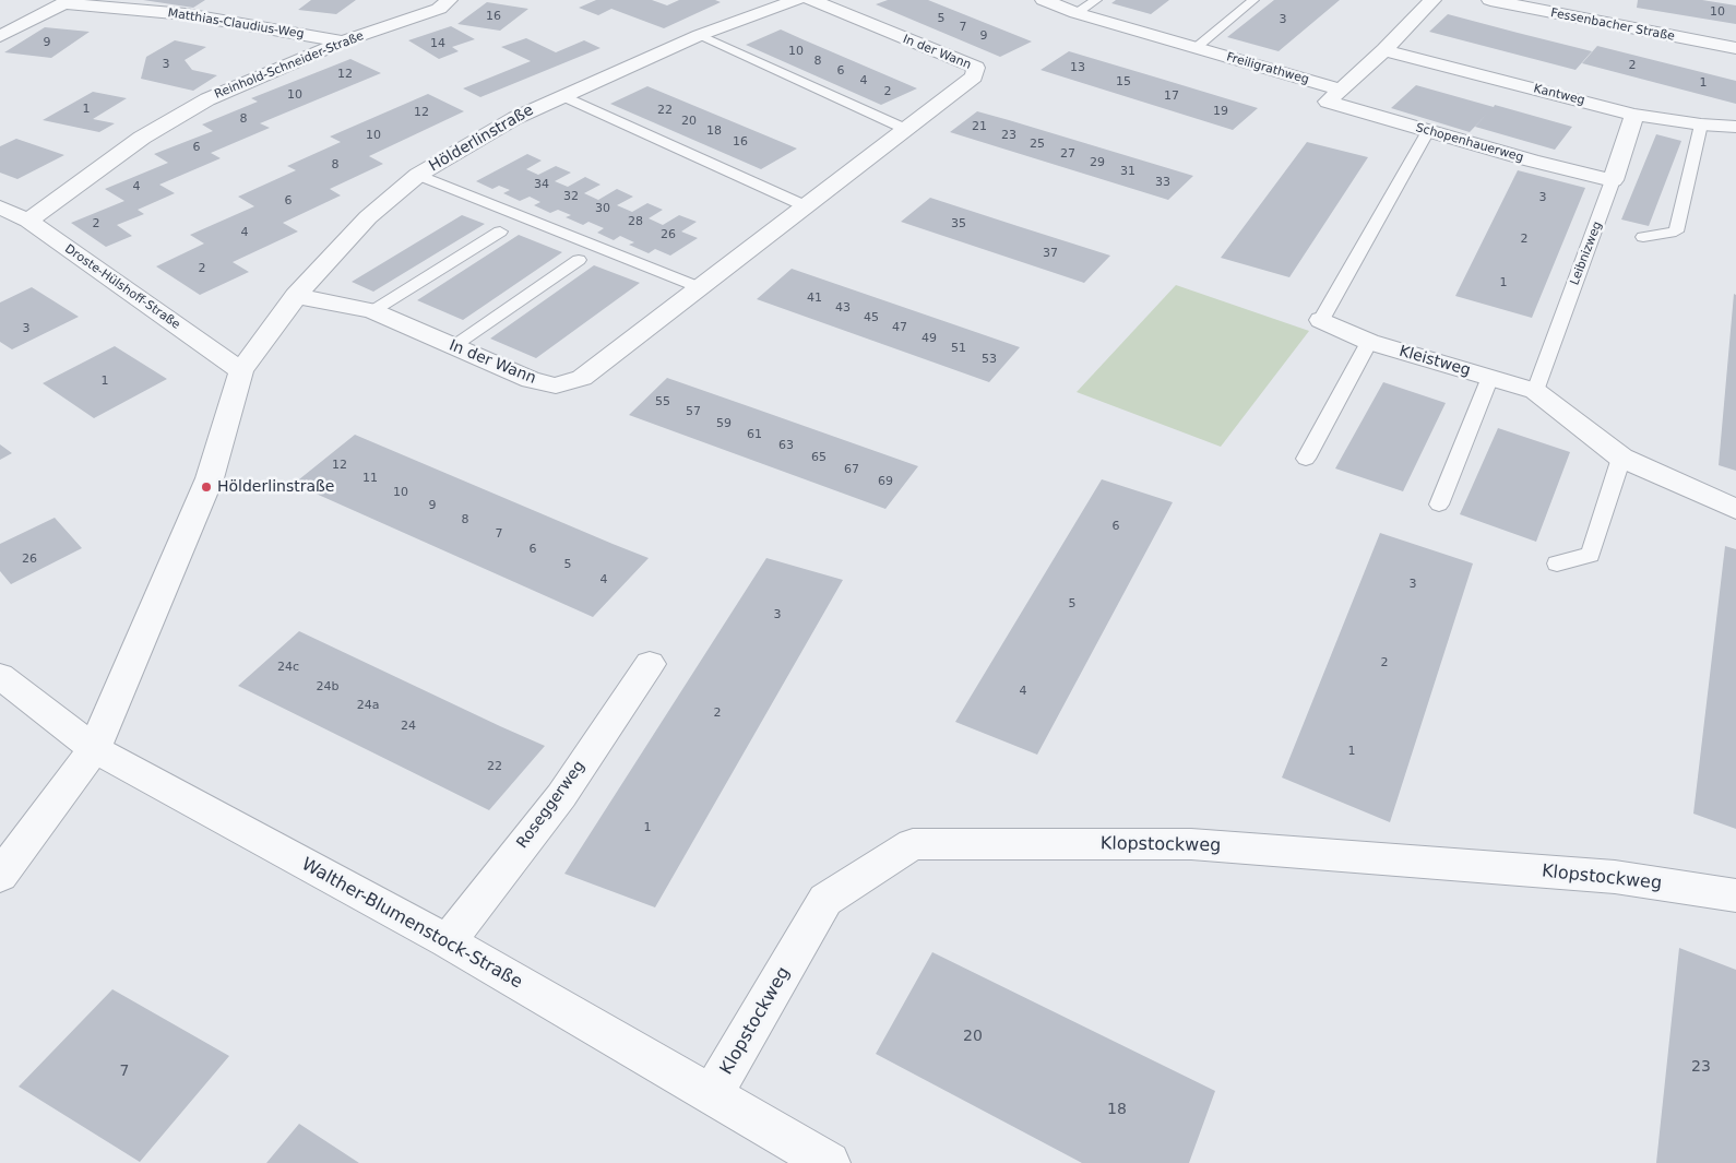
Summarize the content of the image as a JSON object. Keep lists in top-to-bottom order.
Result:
{
  "streets": {
    "street": [
      "Matthias-Claudius-Weg",
      "Fessenbacher Straße",
      "In der Wann",
      "Reinhold-Schneider-Straße",
      "Freiligrathweg",
      "Kantweg",
      "Hölderlinstraße",
      "Schopenhauerweg",
      "Leibnizweg",
      "Droste-Hülshoff-Straße",
      "Kleistweg",
      "Roseggerweg",
      "Klopstockweg",
      "Walther-Blumenstock-Straße"
    ]
  },
  "crossings": [
    ["Matthias-Claudius-Weg", "Reinhold-Schneider-Straße"],
    ["In der Wann", "Hölderlinstraße"],
    ["Reinhold-Schneider-Straße", "Droste-Hülshoff-Straße"],
    ["Freiligrathweg", "Schopenhauerweg"],
    ["Kantweg", "Leibnizweg"],
    ["Hölderlinstraße", "Droste-Hülshoff-Straße"],
    ["Hölderlinstraße", "Walther-Blumenstock-Straße"],
    ["Schopenhauerweg", "Leibnizweg"],
    ["Schopenhauerweg", "Kleistweg"],
    ["Leibnizweg", "Kleistweg"],
    ["Roseggerweg", "Walther-Blumenstock-Straße"],
    ["Klopstockweg", "Walther-Blumenstock-Straße"]
  ],
  "places": ["Hölderlinstraße"],
  "house_numbers": [
    "10",
    "16",
    "5",
    "3",
    "7",
    "9",
    "9",
    "14",
    "10",
    "8",
    "3",
    "2",
    "13",
    "6",
    "12",
    "4",
    "15",
    "1",
    "2",
    "10",
    "17",
    "1",
    "22",
    "19",
    "12",
    "8",
    "20",
    "21",
    "18",
    "10",
    "23",
    "16",
    "25",
    "6",
    "27",
    "29",
    "8",
    "31",
    "33",
    "34",
    "4",
    "32",
    "3",
    "6",
    "30",
    "28",
    "2",
    "35",
    "4",
    "26",
    "2",
    "37",
    "2",
    "1",
    "41",
    "43",
    "45",
    "47",
    "3",
    "49",
    "51",
    "53",
    "1",
    "55",
    "57",
    "59",
    "61",
    "63",
    "65",
    "12",
    "67",
    "11",
    "69",
    "10",
    "9",
    "8",
    "6",
    "7",
    "6",
    "26",
    "5",
    "4",
    "3",
    "5",
    "3",
    "2",
    "24c",
    "24b",
    "4",
    "24a",
    "2",
    "24",
    "1",
    "22",
    "1",
    "20",
    "23",
    "7",
    "18"
  ]
}
